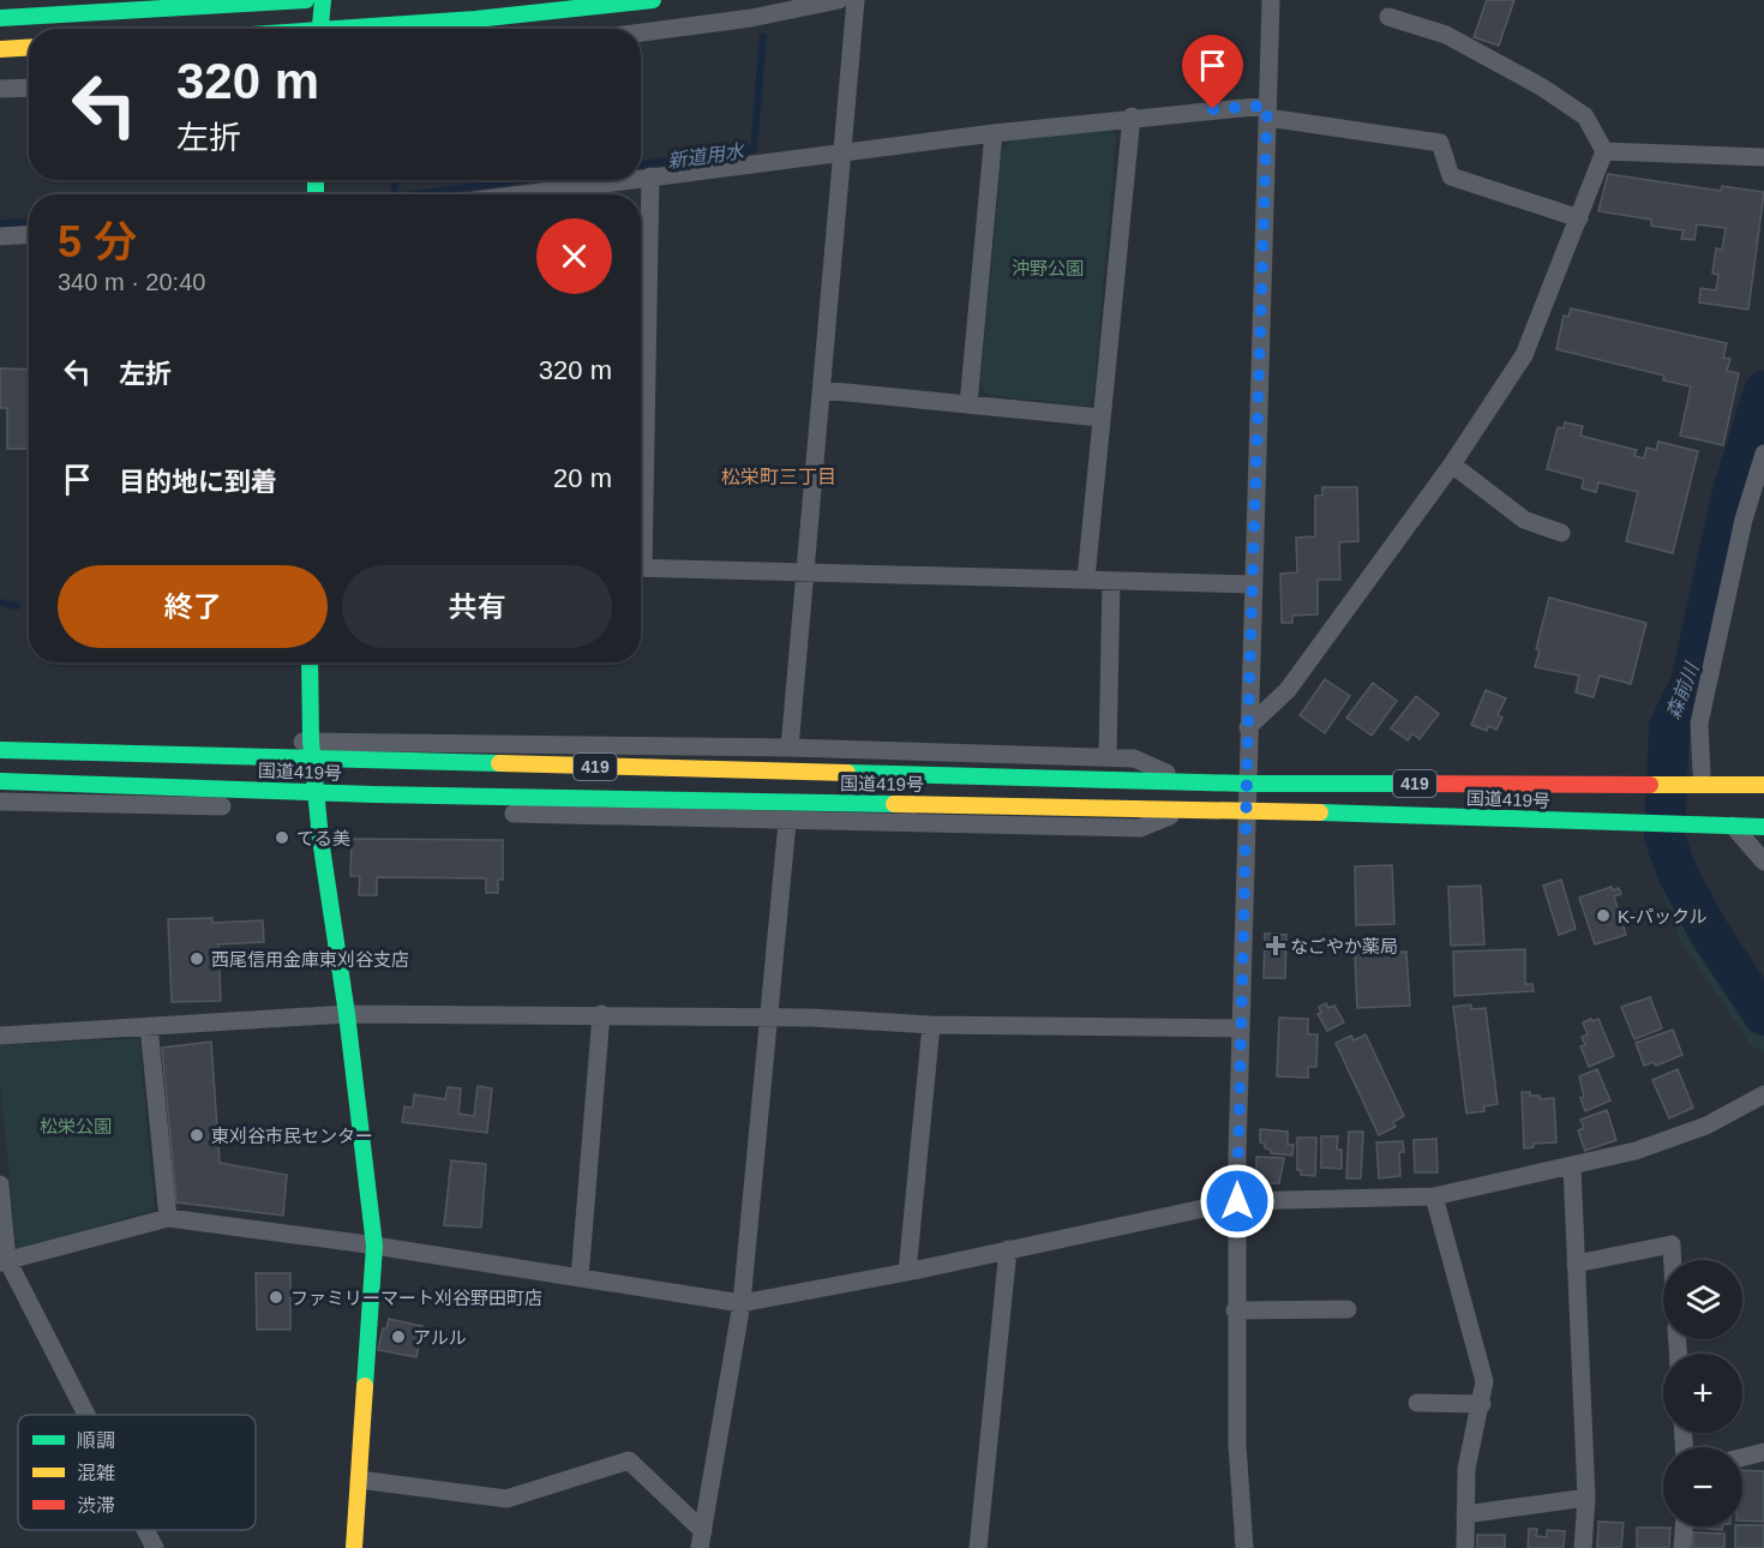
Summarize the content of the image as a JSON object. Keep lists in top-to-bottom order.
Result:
{
  "streets": {
    "main road": ["419", "国道419号"]
  },
  "districts": ["松栄町三丁目"],
  "water": ["新道用水", "森前川"],
  "parks": ["沖野公園", "松栄公園"],
  "places": {
    "other": [
      "てる美",
      "K-パックル",
      "西尾信用金庫東刈谷支店",
      "東刈谷市民センター",
      "ファミリーマート刈谷野田町店",
      "アルル"
    ],
    "health": ["なごやか薬局"]
  },
  "legend": ["順調", "混雑", "渋滞"],
  "page": {
    "turn": ["320 m", "左折"],
    "heading": ["5 分", "340 m · 20:40"],
    "list": [
      {
        "name": "左折",
        "value": "320 m"
      },
      {
        "name": "目的地に到着",
        "value": "20 m"
      }
    ],
    "buttons": ["終了", "共有"],
    "map_buttons": ["+", "−"]
  }
}
